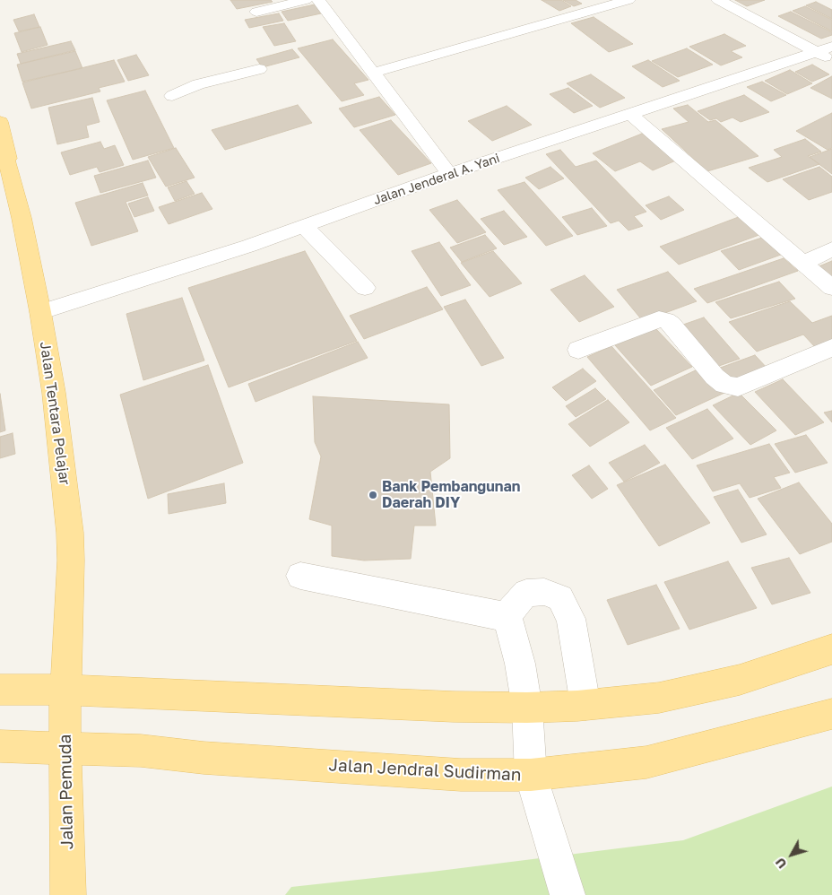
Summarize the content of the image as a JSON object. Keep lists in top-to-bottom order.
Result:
{
  "streets": {
    "main road": ["Jalan Tentara Pelajar", "Jalan Jendral Sudirman", "Jalan Pemuda"],
    "street": ["Jalan Jenderal A. Yani"]
  },
  "crossings": [
    ["Jalan Jenderal A. Yani", "Jalan Tentara Pelajar"],
    ["Jalan Tentara Pelajar", "Jalan Pemuda"],
    ["Jalan Jendral Sudirman", "Jalan Pemuda"]
  ],
  "places": ["Bank Pembangunan Daerah DIY"],
  "north": "bottom left"
}
